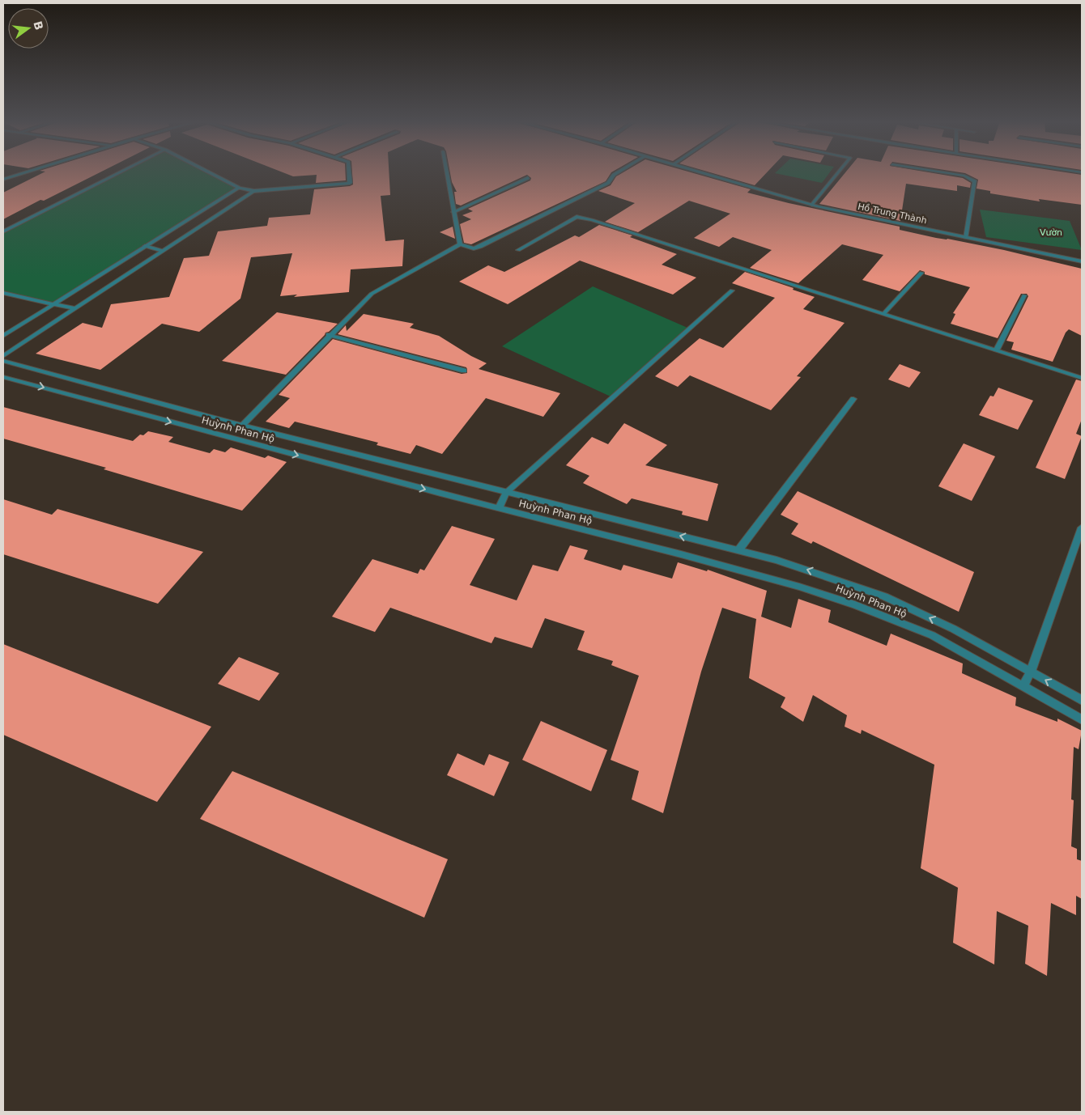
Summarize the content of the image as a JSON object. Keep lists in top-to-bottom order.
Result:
{
  "streets": {
    "street": ["Hồ Trung Thành", "Huỳnh Phan Hộ"]
  },
  "parks": ["Vườn"],
  "north": "right"
}
